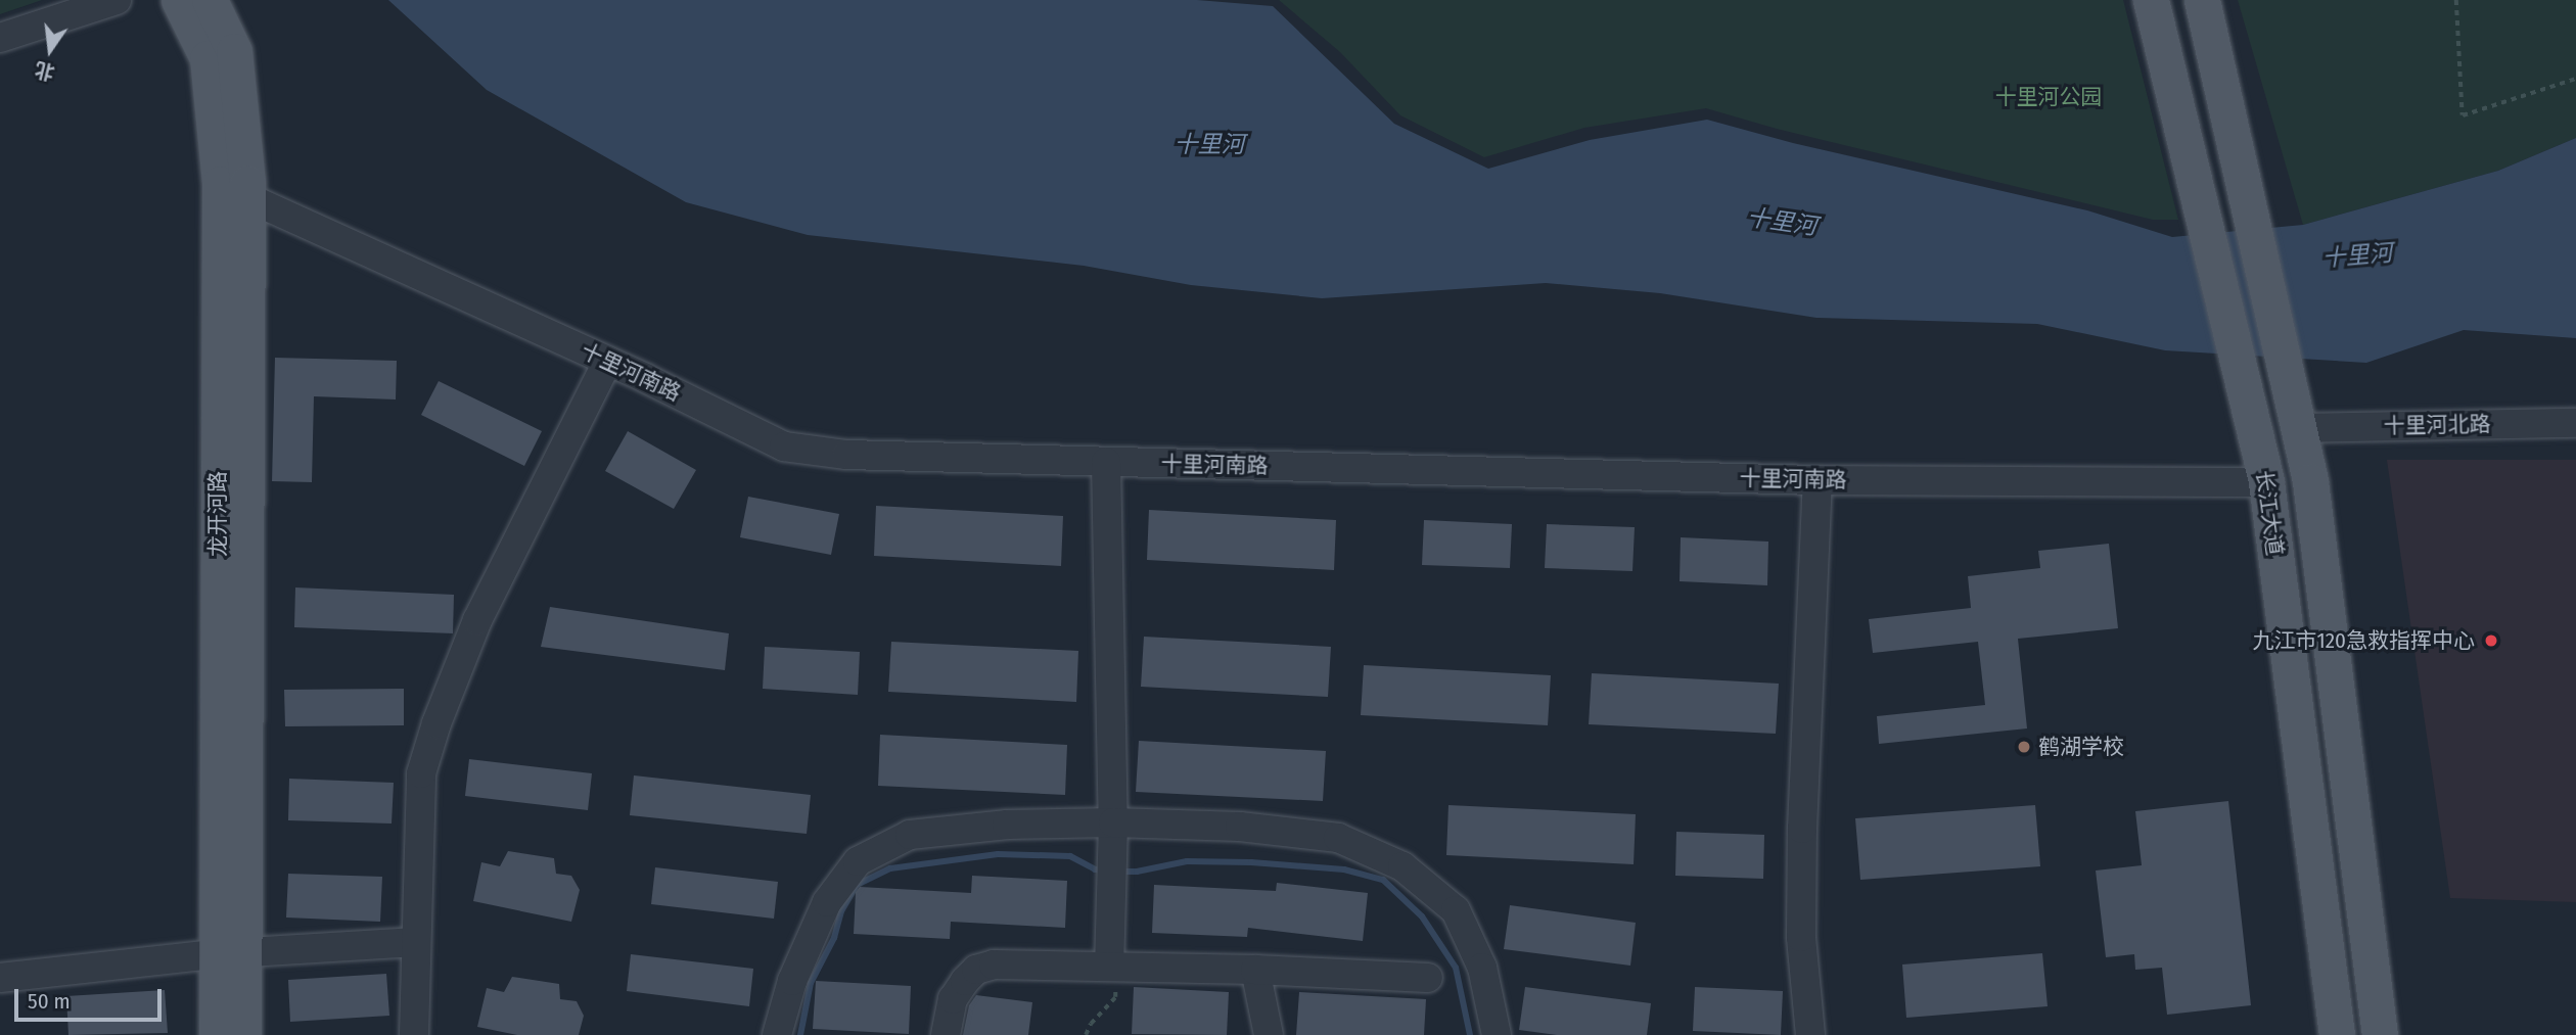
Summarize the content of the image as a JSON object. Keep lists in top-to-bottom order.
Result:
{
  "streets": {
    "main road": ["长江大道", "龙开河路"],
    "street": ["十里河南路", "十里河北路"]
  },
  "crossings": [
    ["十里河南路", "长江大道"],
    ["十里河南路", "龙开河路"],
    ["十里河北路", "长江大道"]
  ],
  "water": ["十里河"],
  "parks": ["十里河公园"],
  "places": ["九江市120急救指挥中心", "鹤湖学校"],
  "scale_bar": "50 m",
  "north": "bottom"
}
